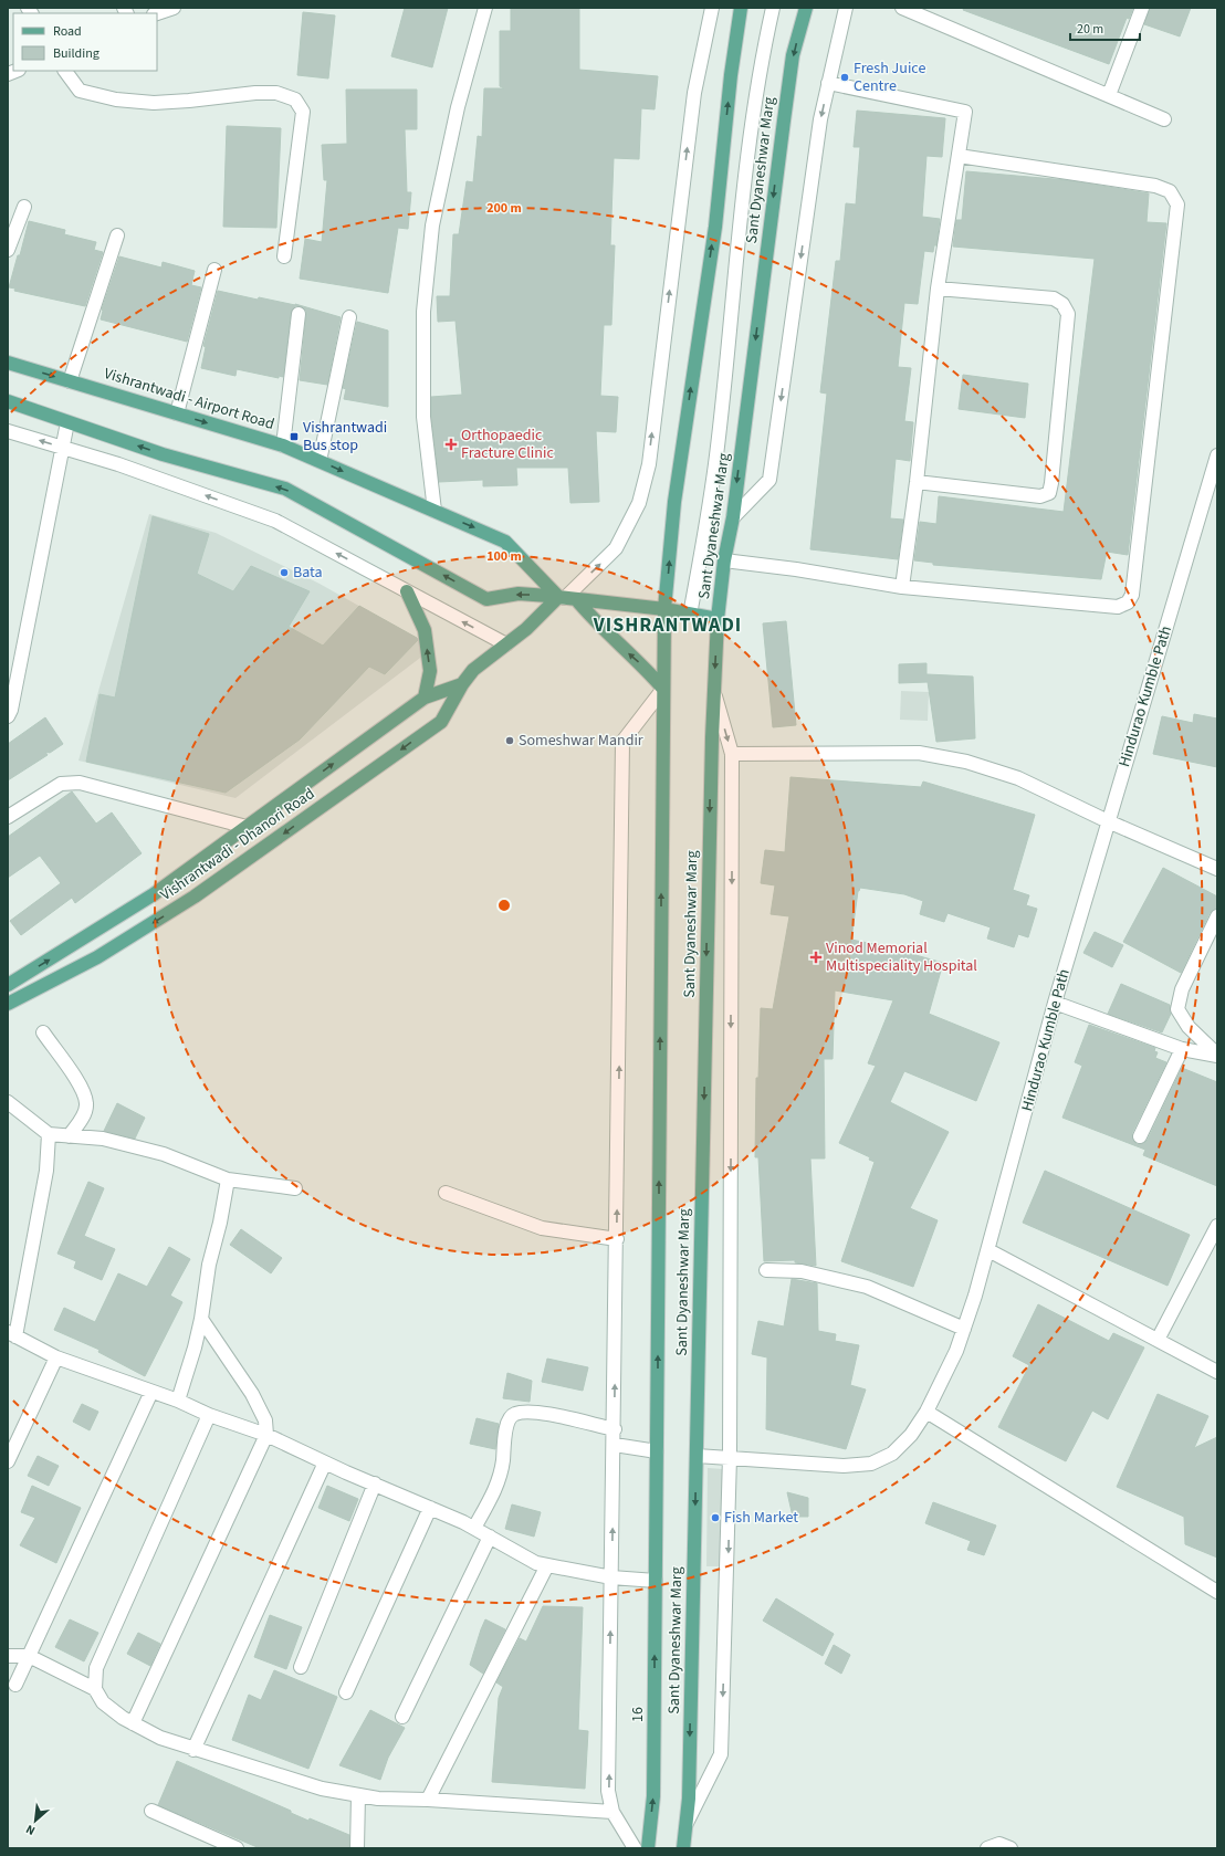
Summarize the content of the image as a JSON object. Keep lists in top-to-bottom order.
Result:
{
  "streets": {
    "main road": [
      "Sant Dyaneshwar Marg",
      "Vishrantwadi - Airport Road",
      "Vishrantwadi - Dhanori Road",
      "16"
    ],
    "street": ["Hindurao Kumble Path"]
  },
  "crossings": [
    ["Sant Dyaneshwar Marg", "Vishrantwadi - Airport Road"],
    ["Sant Dyaneshwar Marg", "Hindurao Kumble Path"],
    ["Sant Dyaneshwar Marg", "16"],
    ["Vishrantwadi - Airport Road", "Vishrantwadi - Dhanori Road"]
  ],
  "one_way": ["16"],
  "districts": ["VISHRANTWADI"],
  "places": {
    "other": [
      "Fresh Juice Centre",
      "Bata",
      "Someshwar Mandir",
      "Fish Market"
    ],
    "transit": ["Vishrantwadi Bus stop"],
    "health": ["Orthopaedic Fracture Clinic", "Vinod Memorial Multispeciality Hospital"]
  },
  "legend": ["Road", "Building"],
  "scale_bar": "20 m",
  "north": "bottom left",
  "rings": ["200 m", "100 m"]
}
